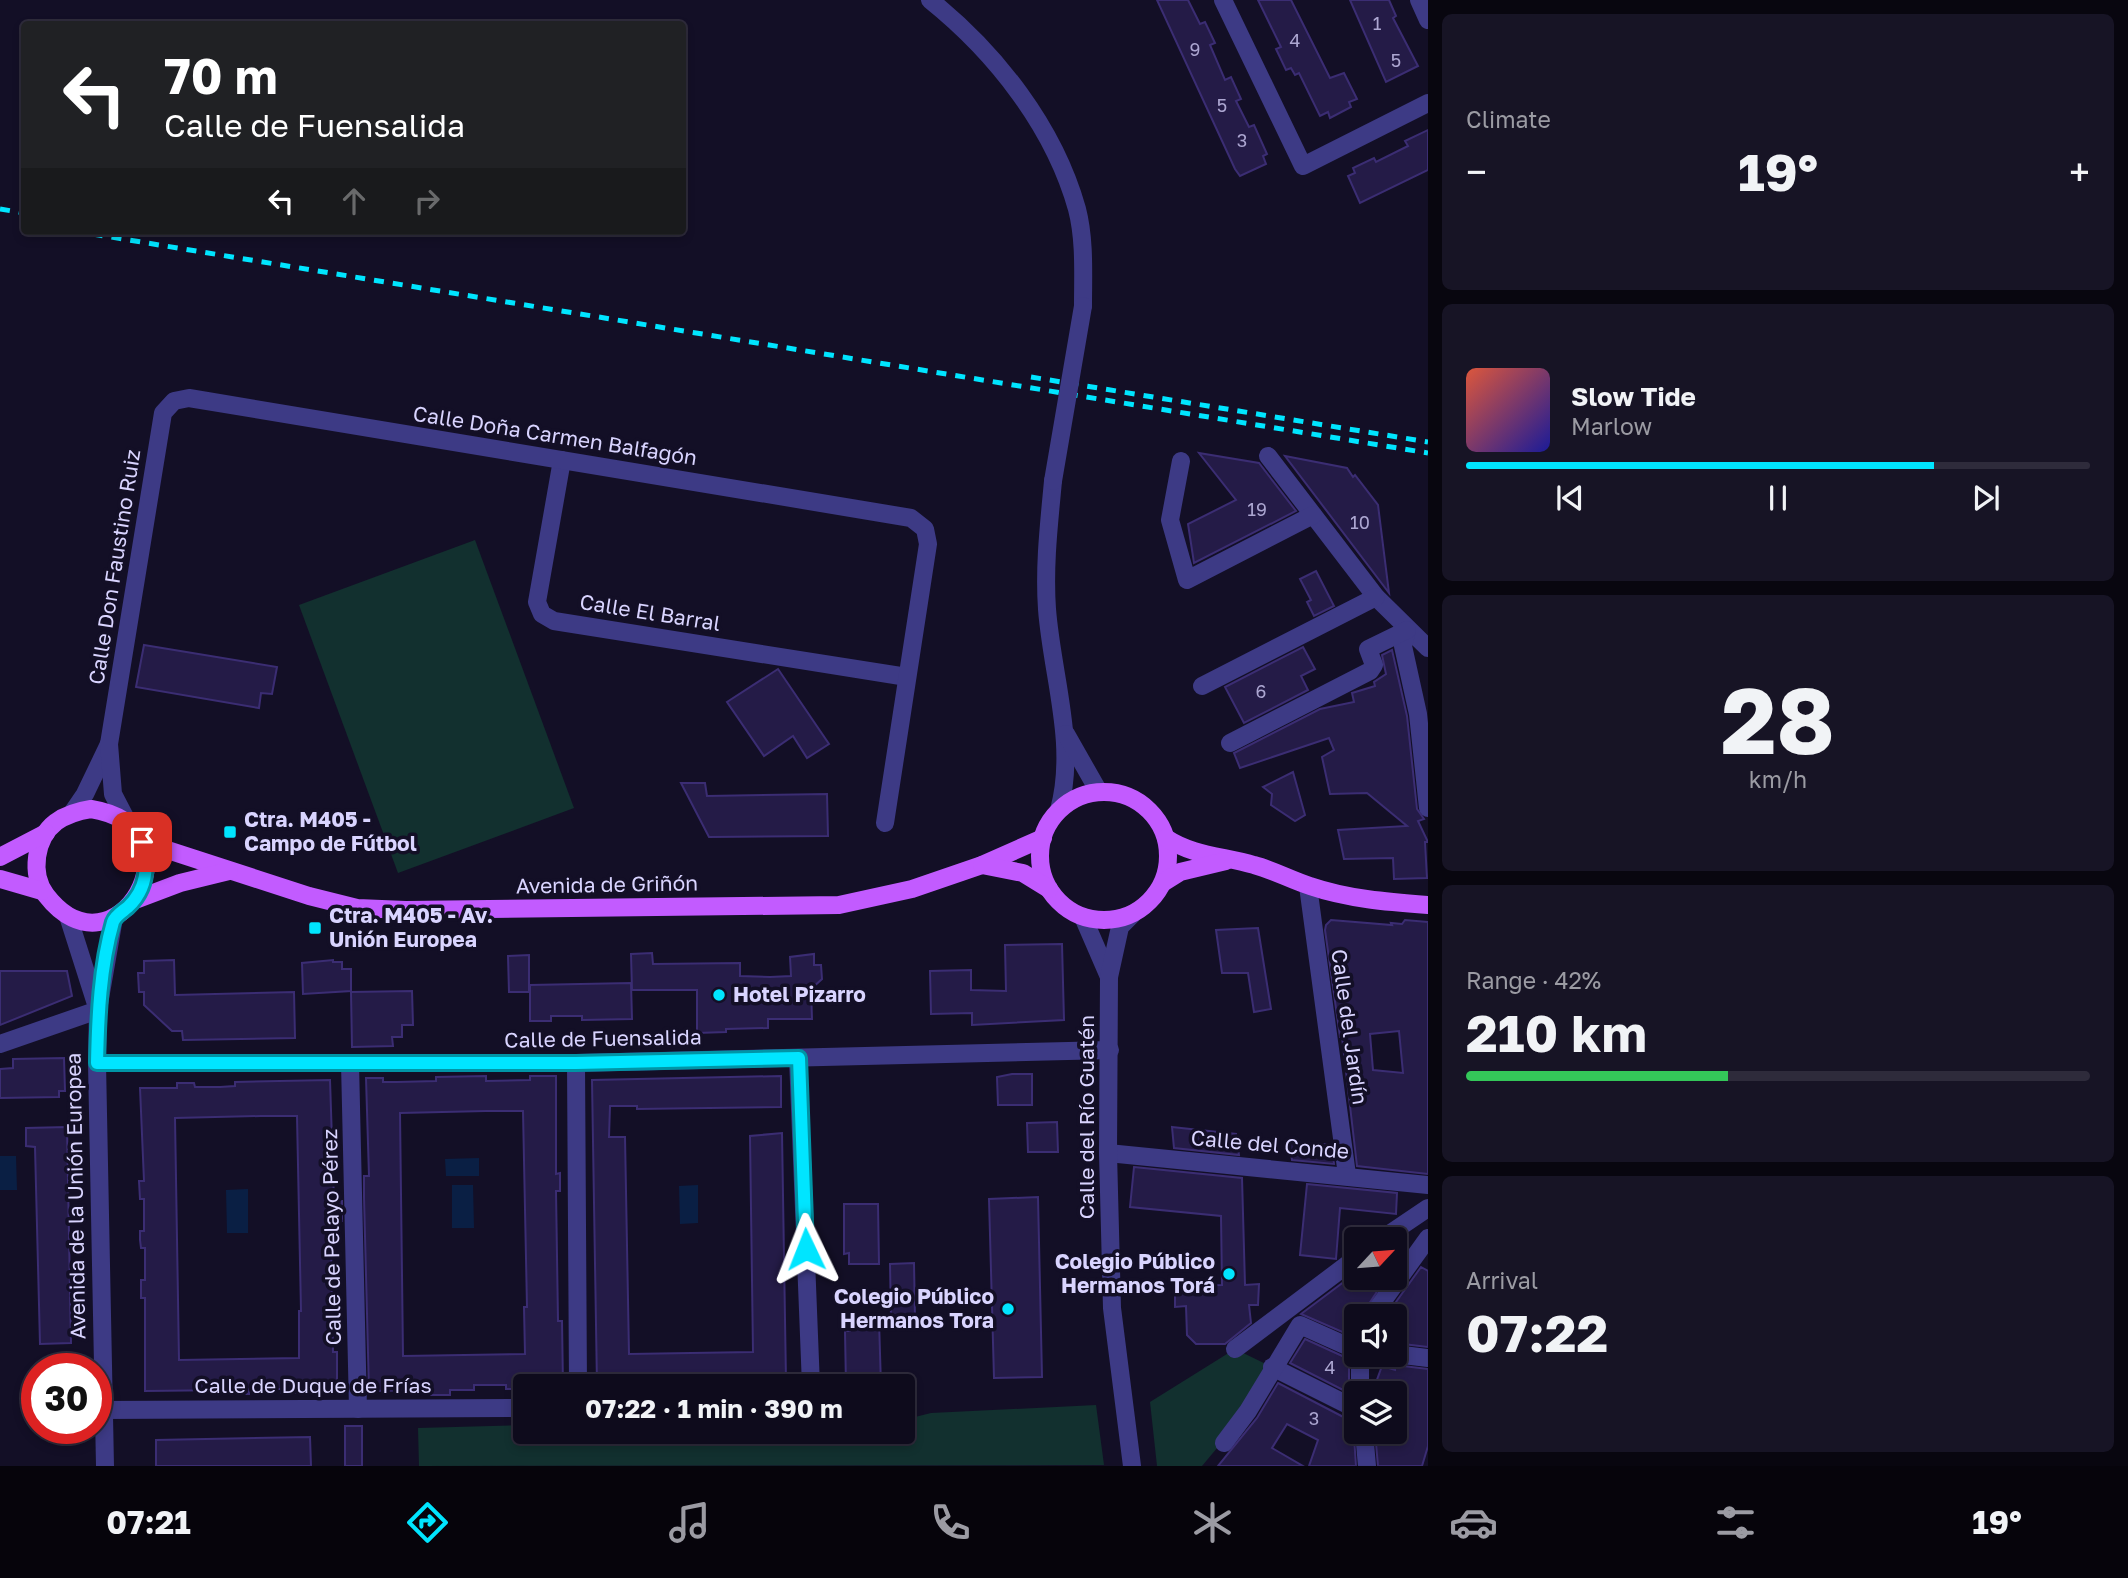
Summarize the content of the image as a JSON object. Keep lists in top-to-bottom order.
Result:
{
  "streets": {
    "main road": ["Avenida de Griñón"],
    "street": [
      "Calle Doña Carmen Balfagón",
      "Calle Don Faustino Ruiz",
      "Calle El Barral",
      "Calle del Jardín",
      "Calle de Fuensalida",
      "Calle del Río Guatén",
      "Calle del Conde",
      "Avenida de la Unión Europea",
      "Calle de Pelayo Pérez",
      "Calle de Duque de Frías"
    ]
  },
  "crossings": [
    ["Calle Doña Carmen Balfagón", "Calle Don Faustino Ruiz"],
    ["Calle Doña Carmen Balfagón", "Calle El Barral"],
    ["Calle Don Faustino Ruiz", "Avenida de Griñón"],
    ["Calle del Jardín", "Calle del Conde"],
    ["Calle de Fuensalida", "Calle del Río Guatén"],
    ["Calle de Fuensalida", "Avenida de la Unión Europea"],
    ["Calle de Fuensalida", "Calle de Pelayo Pérez"],
    ["Calle del Río Guatén", "Calle del Conde"],
    ["Calle de Pelayo Pérez", "Calle de Duque de Frías"]
  ],
  "places": {
    "transit": ["Ctra. M405 - Campo de Fútbol", "Ctra. M405 - Av. Unión Europea"],
    "other": ["Hotel Pizarro", "Colegio Público Hermanos Torá", "Colegio Público Hermanos Tora"]
  },
  "house_numbers": [
    "1",
    "4",
    "9",
    "5",
    "5",
    "3",
    "19",
    "10",
    "6",
    "4",
    "3"
  ],
  "north": "top right",
  "page": {
    "tile": [
      "Climate",
      ["28", "km/h"],
      ["Range · 42%", "210 km"],
      ["Arrival", "07:22"]
    ],
    "turn": ["70 m", "Calle de Fuensalida"],
    "heat": ["−", "19°", "+"],
    "song": ["Slow Tide", "Marlow"],
    "limit": "30",
    "trip": "07:22 · 1 min · 390 m",
    "tabs": ["07:21", "19°"]
  }
}
